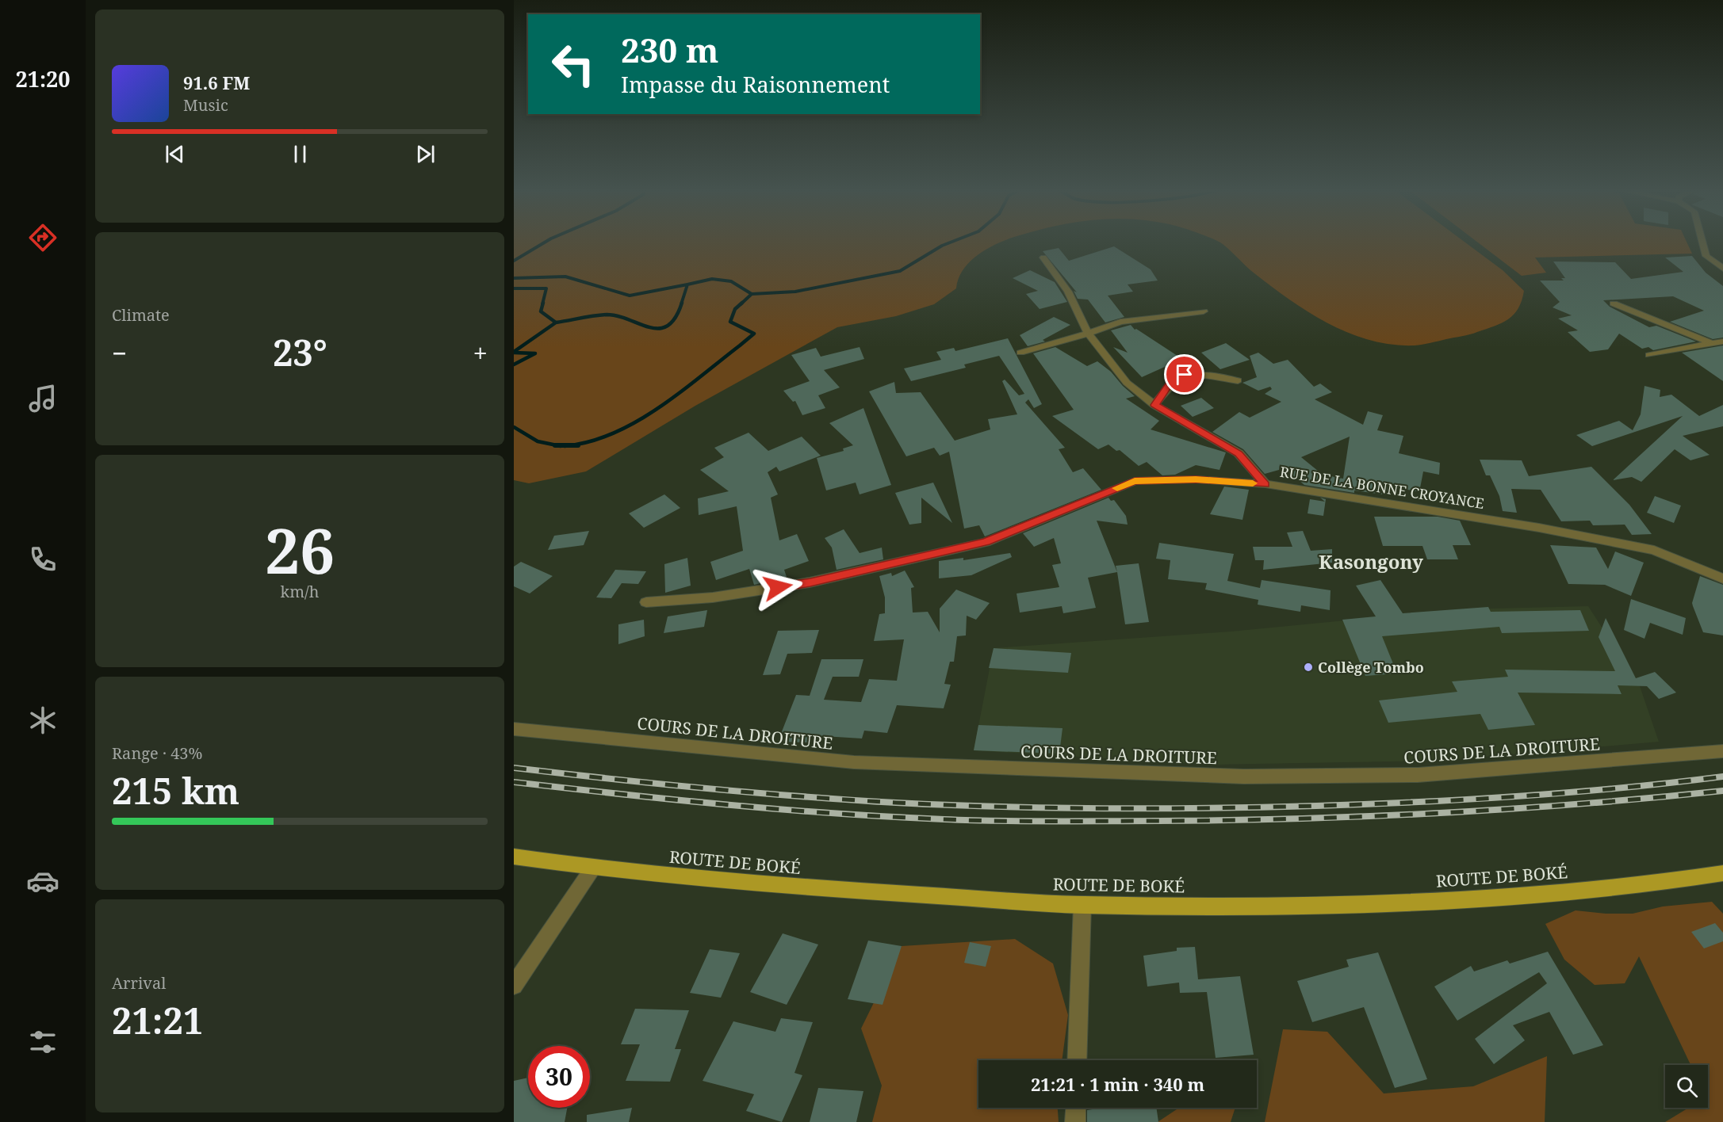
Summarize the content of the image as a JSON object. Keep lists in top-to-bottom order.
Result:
{
  "streets": {
    "main road": ["ROUTE DE BOKÉ"],
    "street": ["RUE DE LA BONNE CROYANCE", "COURS DE LA DROITURE"]
  },
  "districts": ["Kasongony"],
  "places": ["Collège Tombo"],
  "page": {
    "tabs": "21:20",
    "turn": ["230 m", "Impasse du Raisonnement"],
    "song": ["91.6 FM", "Music"],
    "tile": [
      "Climate",
      ["26", "km/h"],
      ["Range · 43%", "215 km"],
      ["Arrival", "21:21"]
    ],
    "heat": ["−", "23°", "+"],
    "limit": "30",
    "trip": "21:21 · 1 min · 340 m"
  }
}
